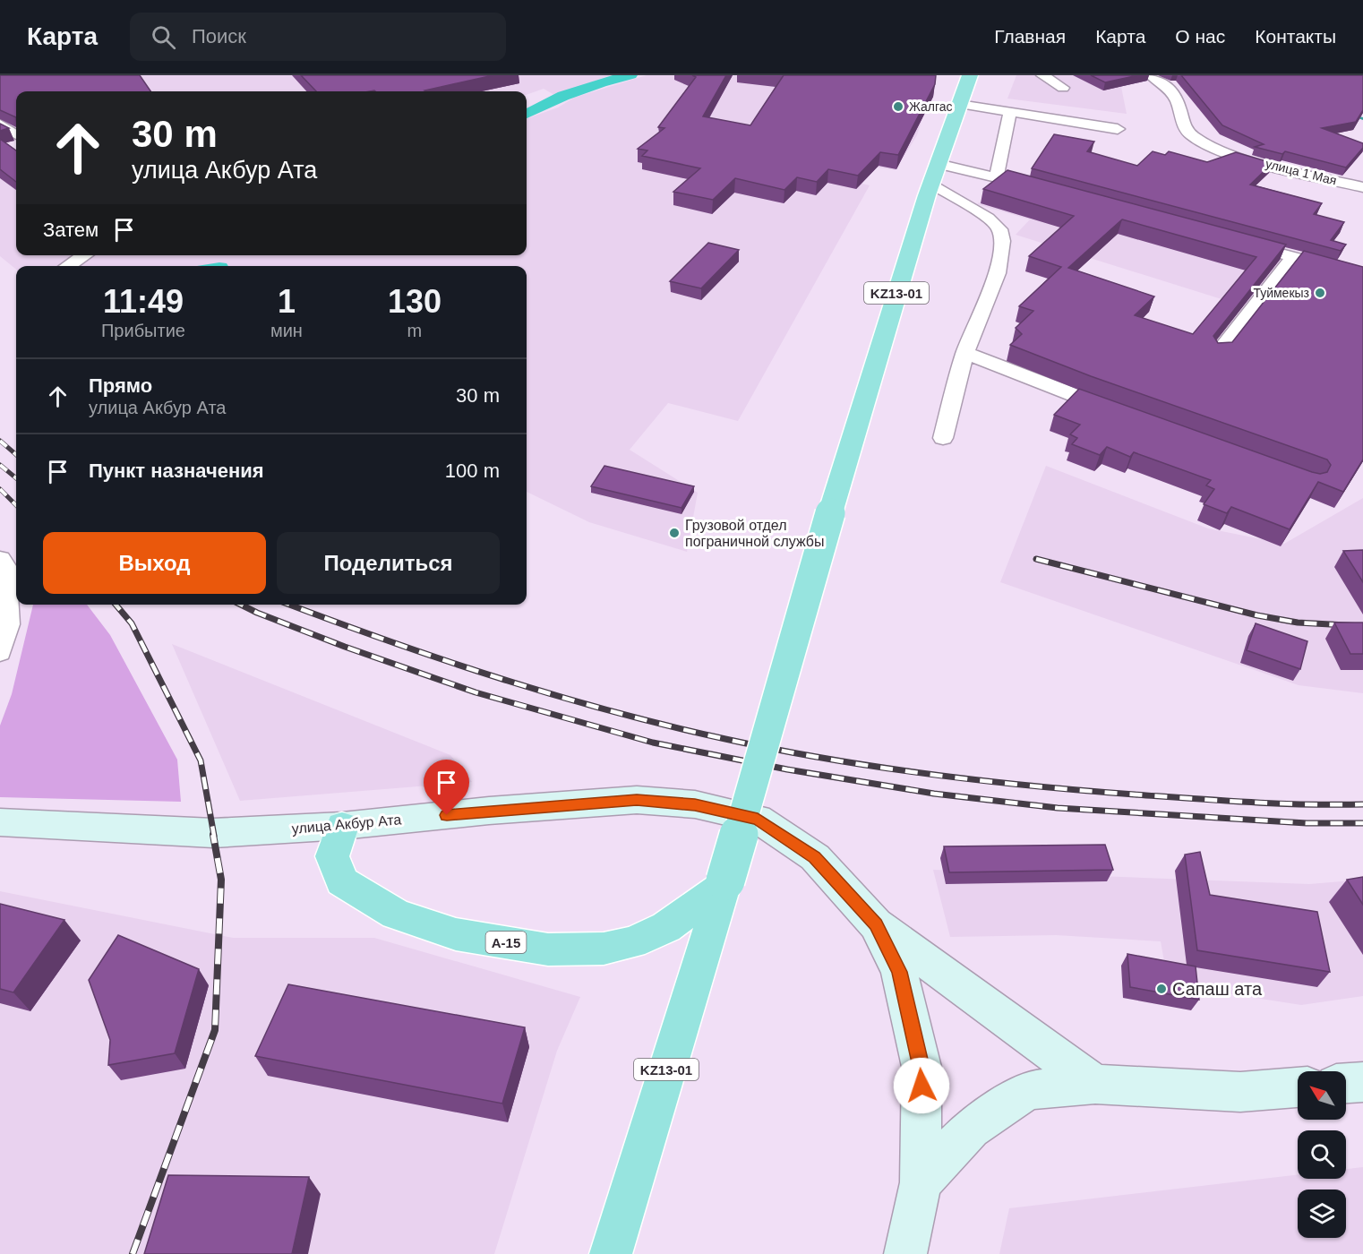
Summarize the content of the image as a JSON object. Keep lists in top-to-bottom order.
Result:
{
  "streets": {
    "highway": ["KZ13-01", "A-15"],
    "main road": ["улица Акбур Ата"],
    "street": ["улица 1 Мая"]
  },
  "crossings": [
    ["KZ13-01", "A-15"],
    ["улица Акбур Ата", "A-15"]
  ],
  "places": [
    "Жалгас",
    "Туймекыз",
    "Грузовой отдел пограничной службы",
    "Сапаш ата"
  ],
  "north": "top left",
  "page": {
    "header": "Карта",
    "search": "Поиск",
    "nav": [
      "Главная",
      "Карта",
      "О нас",
      "Контакты"
    ],
    "turn": ["30 m", "улица Акбур Ата"],
    "then": "Затем",
    "eta": [
      "11:49",
      "Прибытие",
      "1",
      "мин",
      "130",
      "m"
    ],
    "list": [
      {
        "name": "Прямо",
        "note": "улица Акбур Ата",
        "value": "30 m"
      },
      {
        "name": "Пункт назначения",
        "value": "100 m"
      }
    ],
    "buttons": ["Выход", "Поделиться"]
  }
}
